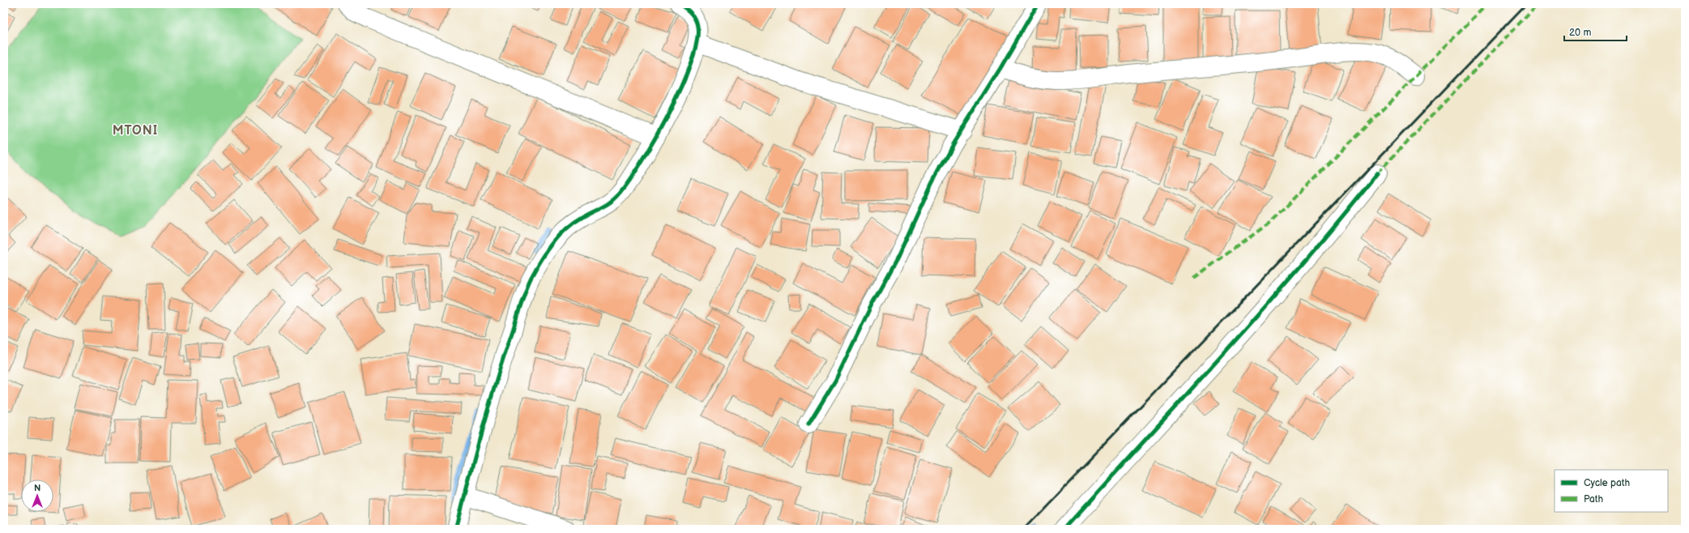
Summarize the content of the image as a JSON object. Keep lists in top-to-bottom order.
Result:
{
  "districts": ["MTONI"],
  "legend": ["Cycle path", "Path"],
  "scale_bar": "20 m",
  "north": "top"
}
